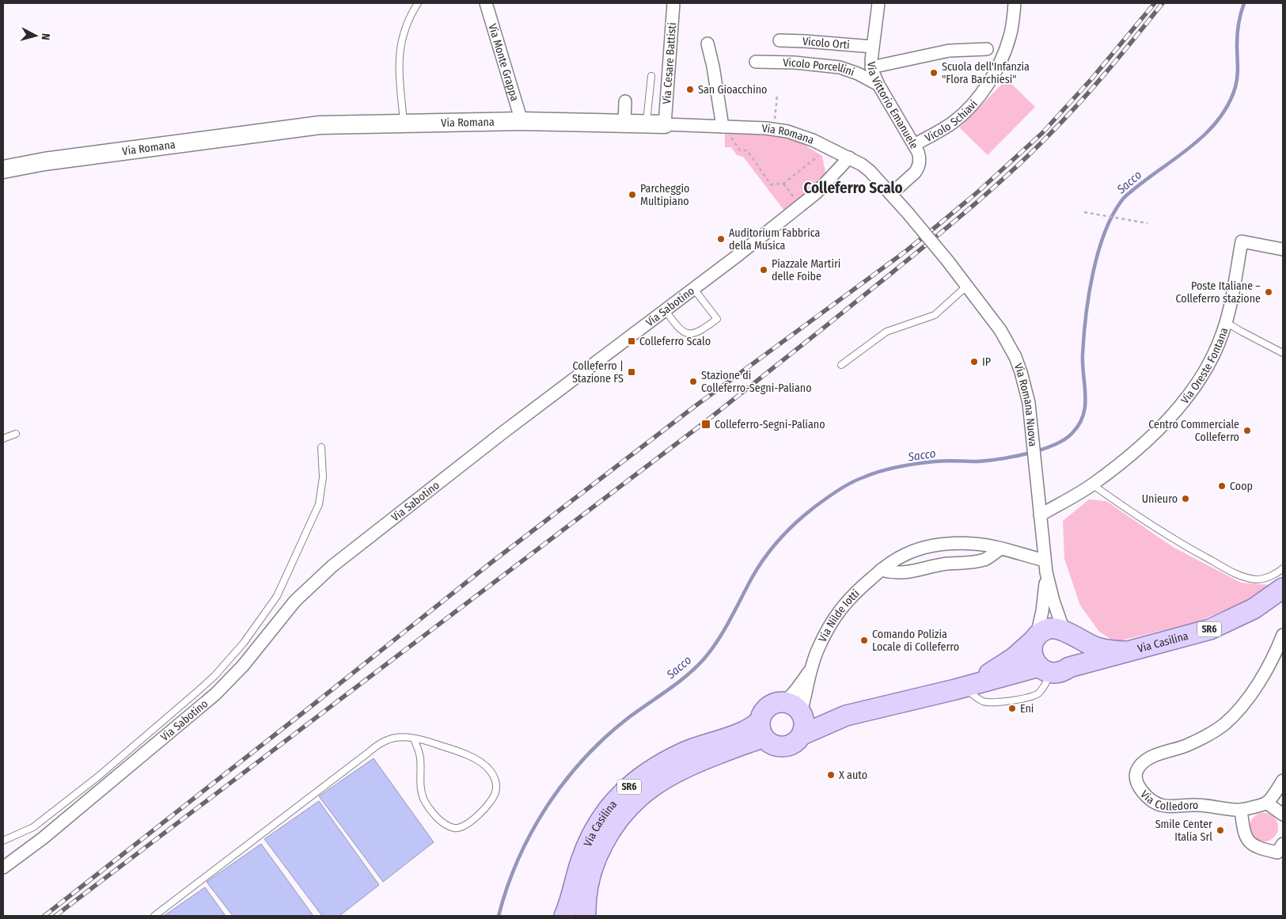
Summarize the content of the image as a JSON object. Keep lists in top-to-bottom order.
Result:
{
  "streets": {
    "main road": ["SR6", "Via Casilina"],
    "street": [
      "Vicolo Orti",
      "Via Monte Grappa",
      "Via Cesare Battisti",
      "Vicolo Porcellini",
      "Via Vittorio Emanuele",
      "Vicolo Schiavi",
      "Via Romana",
      "Via Sabotino",
      "Via Oreste Fontana",
      "Via Romana Nuova",
      "Via Nilde Iotti",
      "Via Colledoro"
    ]
  },
  "crossings": [
    ["Vicolo Orti", "Via Vittorio Emanuele"],
    ["Via Monte Grappa", "Via Romana"],
    ["Via Cesare Battisti", "Via Romana"],
    ["Vicolo Porcellini", "Via Vittorio Emanuele"],
    ["Via Vittorio Emanuele", "Vicolo Schiavi"],
    ["Via Vittorio Emanuele", "Via Romana"],
    ["Via Romana", "Via Sabotino"],
    ["Via Romana", "Via Romana Nuova"],
    ["Via Oreste Fontana", "Via Romana Nuova"],
    ["Via Romana Nuova", "Via Nilde Iotti"],
    ["Via Romana Nuova", "Via Casilina"],
    ["Via Nilde Iotti", "Via Casilina"]
  ],
  "districts": ["Colleferro Scalo"],
  "water": ["Sacco"],
  "places": {
    "other": [
      "Scuola dell'Infanzia \"Flora Barchiesi\"",
      "San Gioacchino",
      "Parcheggio Multipiano",
      "Auditorium Fabbrica della Musica",
      "Piazzale Martiri delle Foibe",
      "Poste Italiane – Colleferro stazione",
      "IP",
      "Stazione di Colleferro-Segni-Paliano",
      "Centro Commerciale Colleferro",
      "Coop",
      "Unieuro",
      "Comando Polizia Locale di Colleferro",
      "Eni",
      "X auto",
      "Smile Center Italia Srl"
    ],
    "transit": ["Colleferro Scalo", "Colleferro | Stazione FS", "Colleferro-Segni-Paliano"]
  },
  "north": "right"
}
